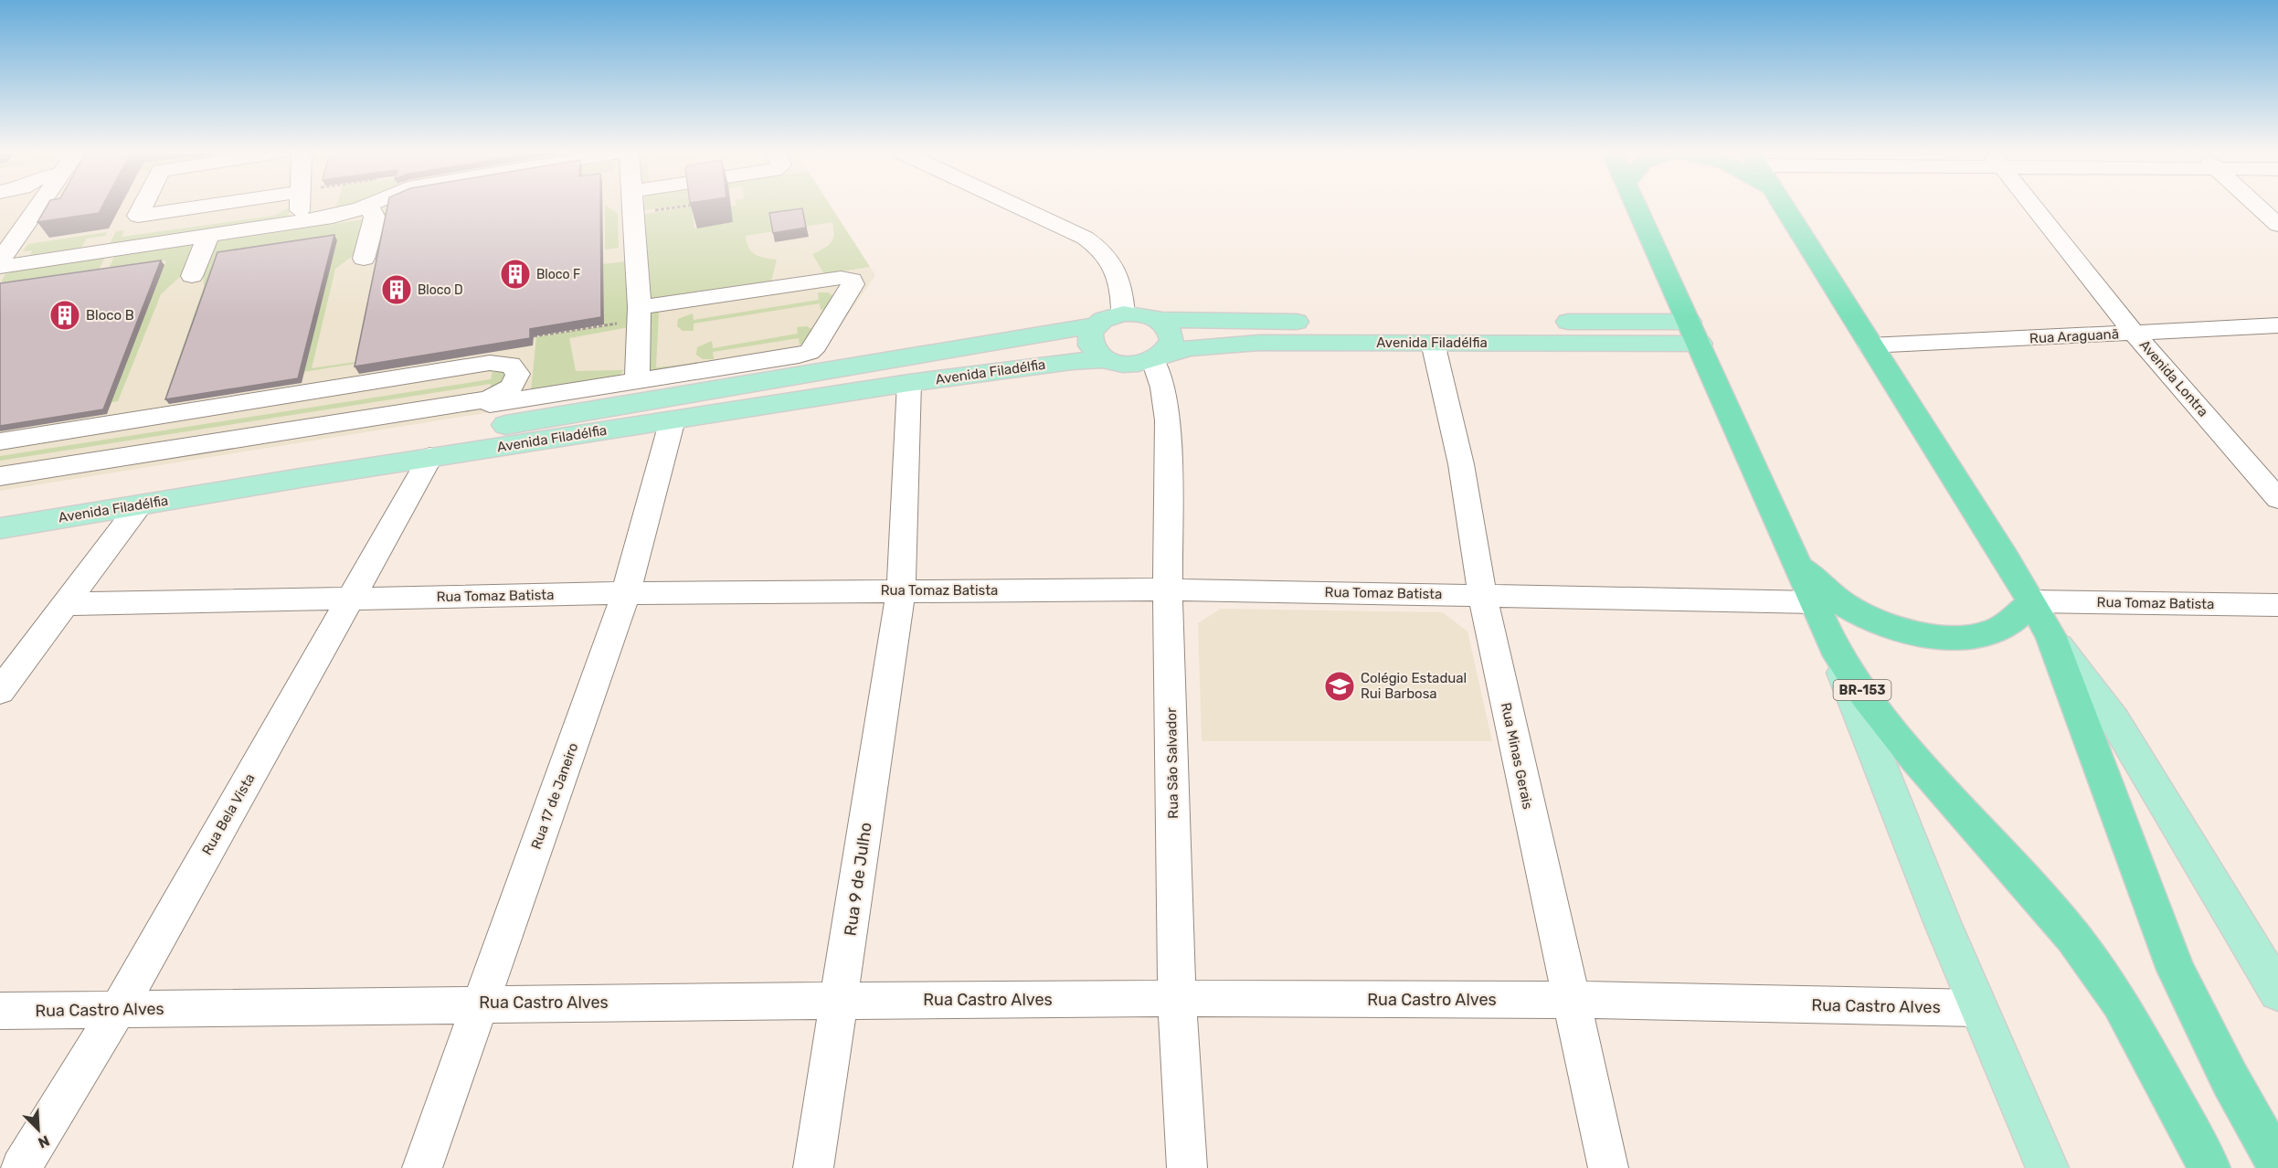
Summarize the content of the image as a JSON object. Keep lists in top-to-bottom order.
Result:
{
  "streets": {
    "highway": ["BR-153"],
    "main road": ["Avenida Filadélfia"],
    "street": [
      "Rua Araguanã",
      "Avenida Lontra",
      "Rua Tomaz Batista",
      "Rua Minas Gerais",
      "Rua São Salvador",
      "Rua 17 de Janeiro",
      "Rua Bela Vista",
      "Rua 9 de Julho",
      "Rua Castro Alves"
    ]
  },
  "crossings": [
    ["Rua Araguanã", "Avenida Lontra"],
    ["Avenida Filadélfia", "BR-153"],
    ["Avenida Filadélfia", "Rua Minas Gerais"],
    ["Avenida Filadélfia", "Rua São Salvador"],
    ["Avenida Filadélfia", "Rua 17 de Janeiro"],
    ["Avenida Filadélfia", "Rua Bela Vista"],
    ["Avenida Filadélfia", "Rua 9 de Julho"],
    ["Rua Tomaz Batista", "BR-153"],
    ["Rua Tomaz Batista", "Rua Minas Gerais"],
    ["Rua Tomaz Batista", "Rua São Salvador"],
    ["Rua Tomaz Batista", "Rua 17 de Janeiro"],
    ["Rua Tomaz Batista", "Rua Bela Vista"],
    ["Rua Tomaz Batista", "Rua 9 de Julho"],
    ["Rua Minas Gerais", "Rua Castro Alves"],
    ["Rua São Salvador", "Rua Castro Alves"],
    ["Rua 17 de Janeiro", "Rua Castro Alves"],
    ["Rua Bela Vista", "Rua Castro Alves"],
    ["Rua 9 de Julho", "Rua Castro Alves"]
  ],
  "places": {
    "building": ["Bloco F", "Bloco D", "Bloco B"],
    "school or university": ["Colégio Estadual Rui Barbosa"]
  },
  "north": "bottom right"
}
